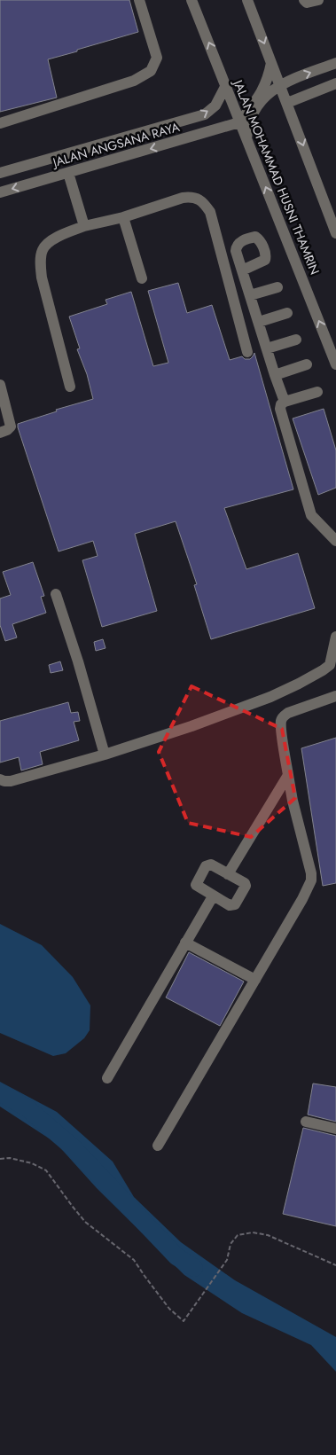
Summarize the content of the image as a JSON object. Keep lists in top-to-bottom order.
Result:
{
  "streets": {
    "street": ["JALAN ANGSANA RAYA", "JALAN MOHAMMAD HUSNI THAMRIN"]
  },
  "crossings": [
    ["JALAN ANGSANA RAYA", "JALAN MOHAMMAD HUSNI THAMRIN"]
  ]
}
